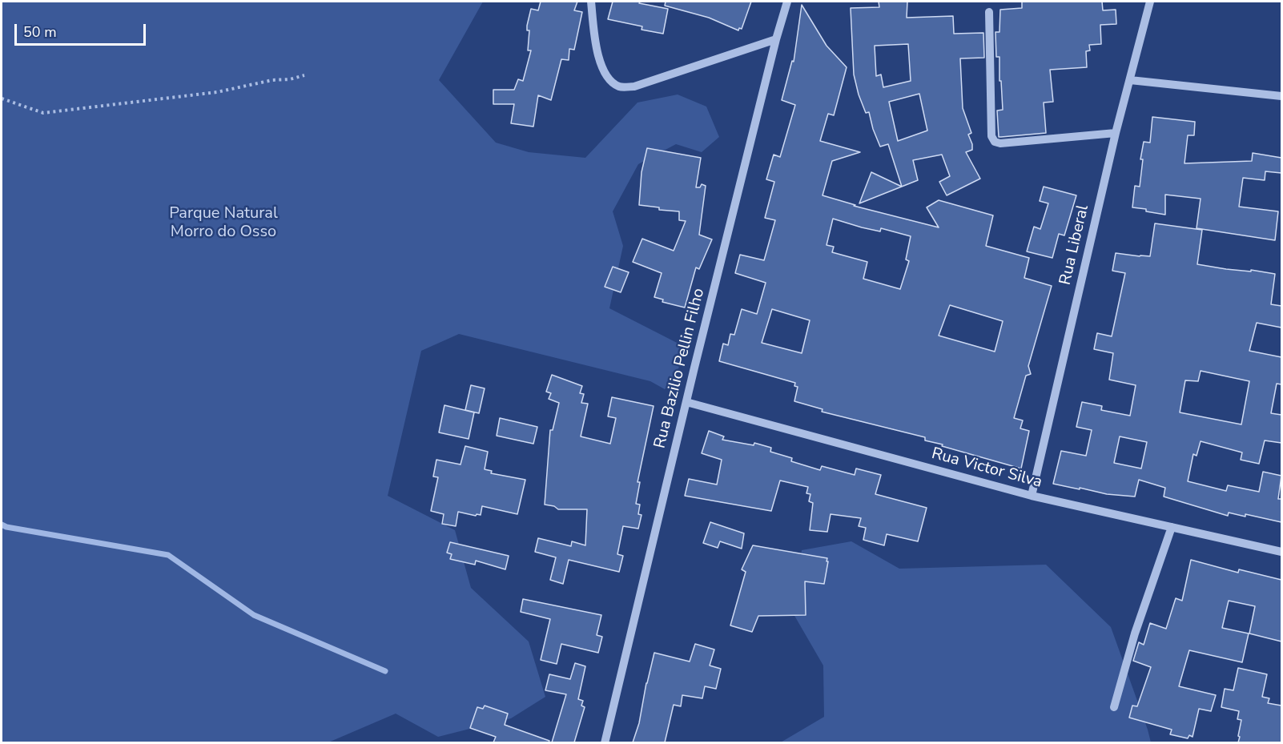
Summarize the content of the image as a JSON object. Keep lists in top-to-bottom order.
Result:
{
  "streets": {
    "street": ["Rua Liberal", "Rua Bazilio Pellin Filho", "Rua Victor Silva"]
  },
  "crossings": [
    ["Rua Liberal", "Rua Victor Silva"],
    ["Rua Bazilio Pellin Filho", "Rua Victor Silva"]
  ],
  "parks": ["Parque Natural Morro do Osso"],
  "scale_bar": "50 m"
}
